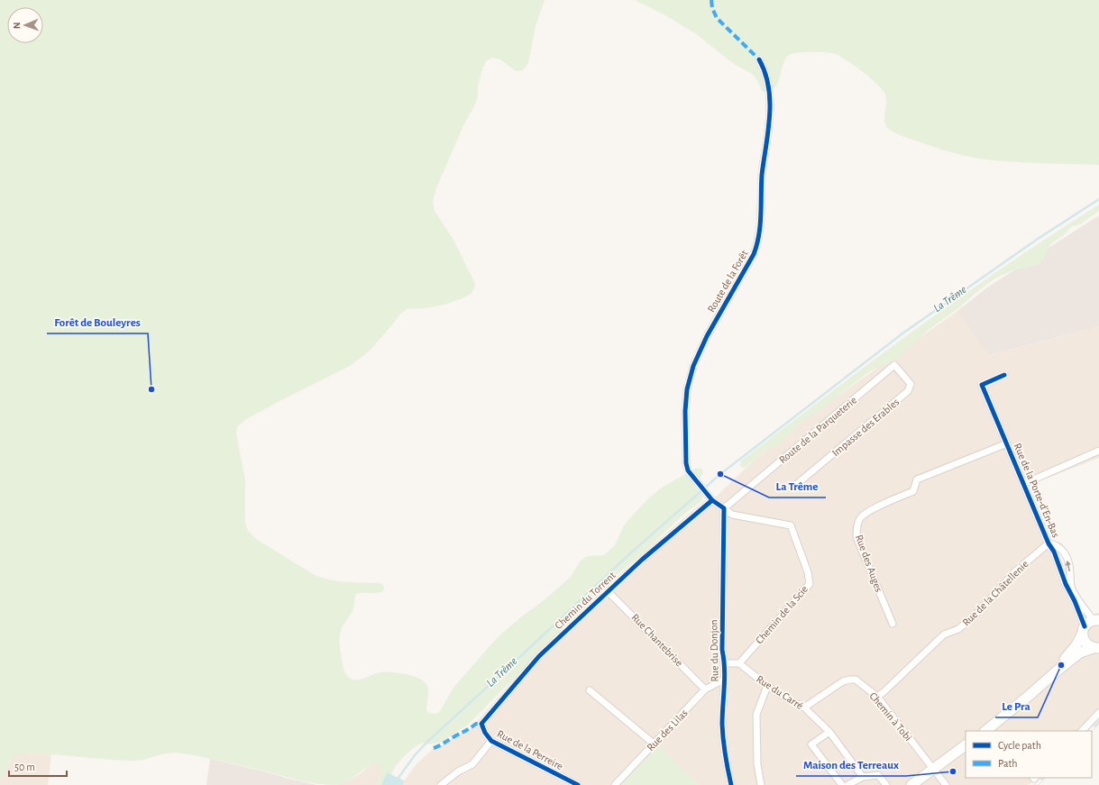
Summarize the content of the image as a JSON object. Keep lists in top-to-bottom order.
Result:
{
  "streets": {
    "street": [
      "Route de la Forêt",
      "Impasse des Erables",
      "Route de la Parqueterie",
      "Rue de la Porte-d'En-Bas",
      "Rue des Auges",
      "Rue de la Châtellenie",
      "Chemin du Torrent",
      "Chemin de la Scie",
      "Rue Chantebrise",
      "Rue du Donjon",
      "Rue du Carré",
      "Chemin à Tobi",
      "Rue des Lilas",
      "Rue de la Perreire"
    ]
  },
  "crossings": [
    ["Route de la Forêt", "Chemin du Torrent"],
    ["Impasse des Erables", "Route de la Parqueterie"],
    ["Route de la Parqueterie", "Chemin de la Scie"],
    ["Route de la Parqueterie", "Rue du Donjon"],
    ["Rue de la Porte-d'En-Bas", "Rue des Auges"],
    ["Rue de la Porte-d'En-Bas", "Rue de la Châtellenie"],
    ["Rue de la Châtellenie", "Chemin à Tobi"],
    ["Chemin du Torrent", "Rue Chantebrise"],
    ["Chemin du Torrent", "Rue de la Perreire"],
    ["Chemin de la Scie", "Rue du Donjon"],
    ["Chemin de la Scie", "Rue du Carré"],
    ["Rue Chantebrise", "Rue des Lilas"],
    ["Rue du Donjon", "Rue des Lilas"],
    ["Rue du Carré", "Chemin à Tobi"]
  ],
  "water": ["La Trême"],
  "places": [
    "Forêt de Bouleyres",
    "La Trême",
    "Le Pra",
    "Maison des Terreaux"
  ],
  "legend": ["Cycle path", "Path"],
  "scale_bar": "50 m",
  "north": "left"
}
